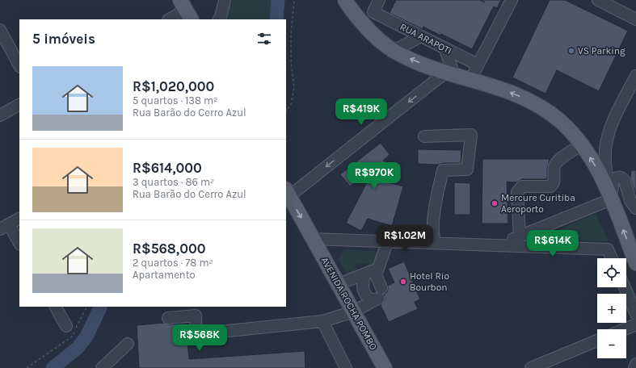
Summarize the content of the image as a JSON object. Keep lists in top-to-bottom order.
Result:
{
  "streets": {
    "main road": ["AVENIDA ROCHA POMBO"],
    "street": ["RUA ARAPOTI"]
  },
  "places": ["VS Parking", "Mercure Curitiba Aeroporto", "Hotel Rio Bourbon"],
  "page": {
    "heading": "5 imóveis",
    "list": [
      {
        "name": "R$1,020,000",
        "note": "5 quartos · 138 m² · Rua Barão do Cerro Azul"
      },
      {
        "name": "R$614,000",
        "note": "3 quartos · 86 m² · Rua Barão do Cerro Azul"
      },
      {
        "name": "R$568,000",
        "note": "2 quartos · 78 m² · Apartamento"
      }
    ],
    "price": [
      "R$419K",
      "R$970K",
      "R$1.02M",
      "R$614K",
      "R$568K"
    ],
    "map_buttons": ["+", "−"]
  }
}
